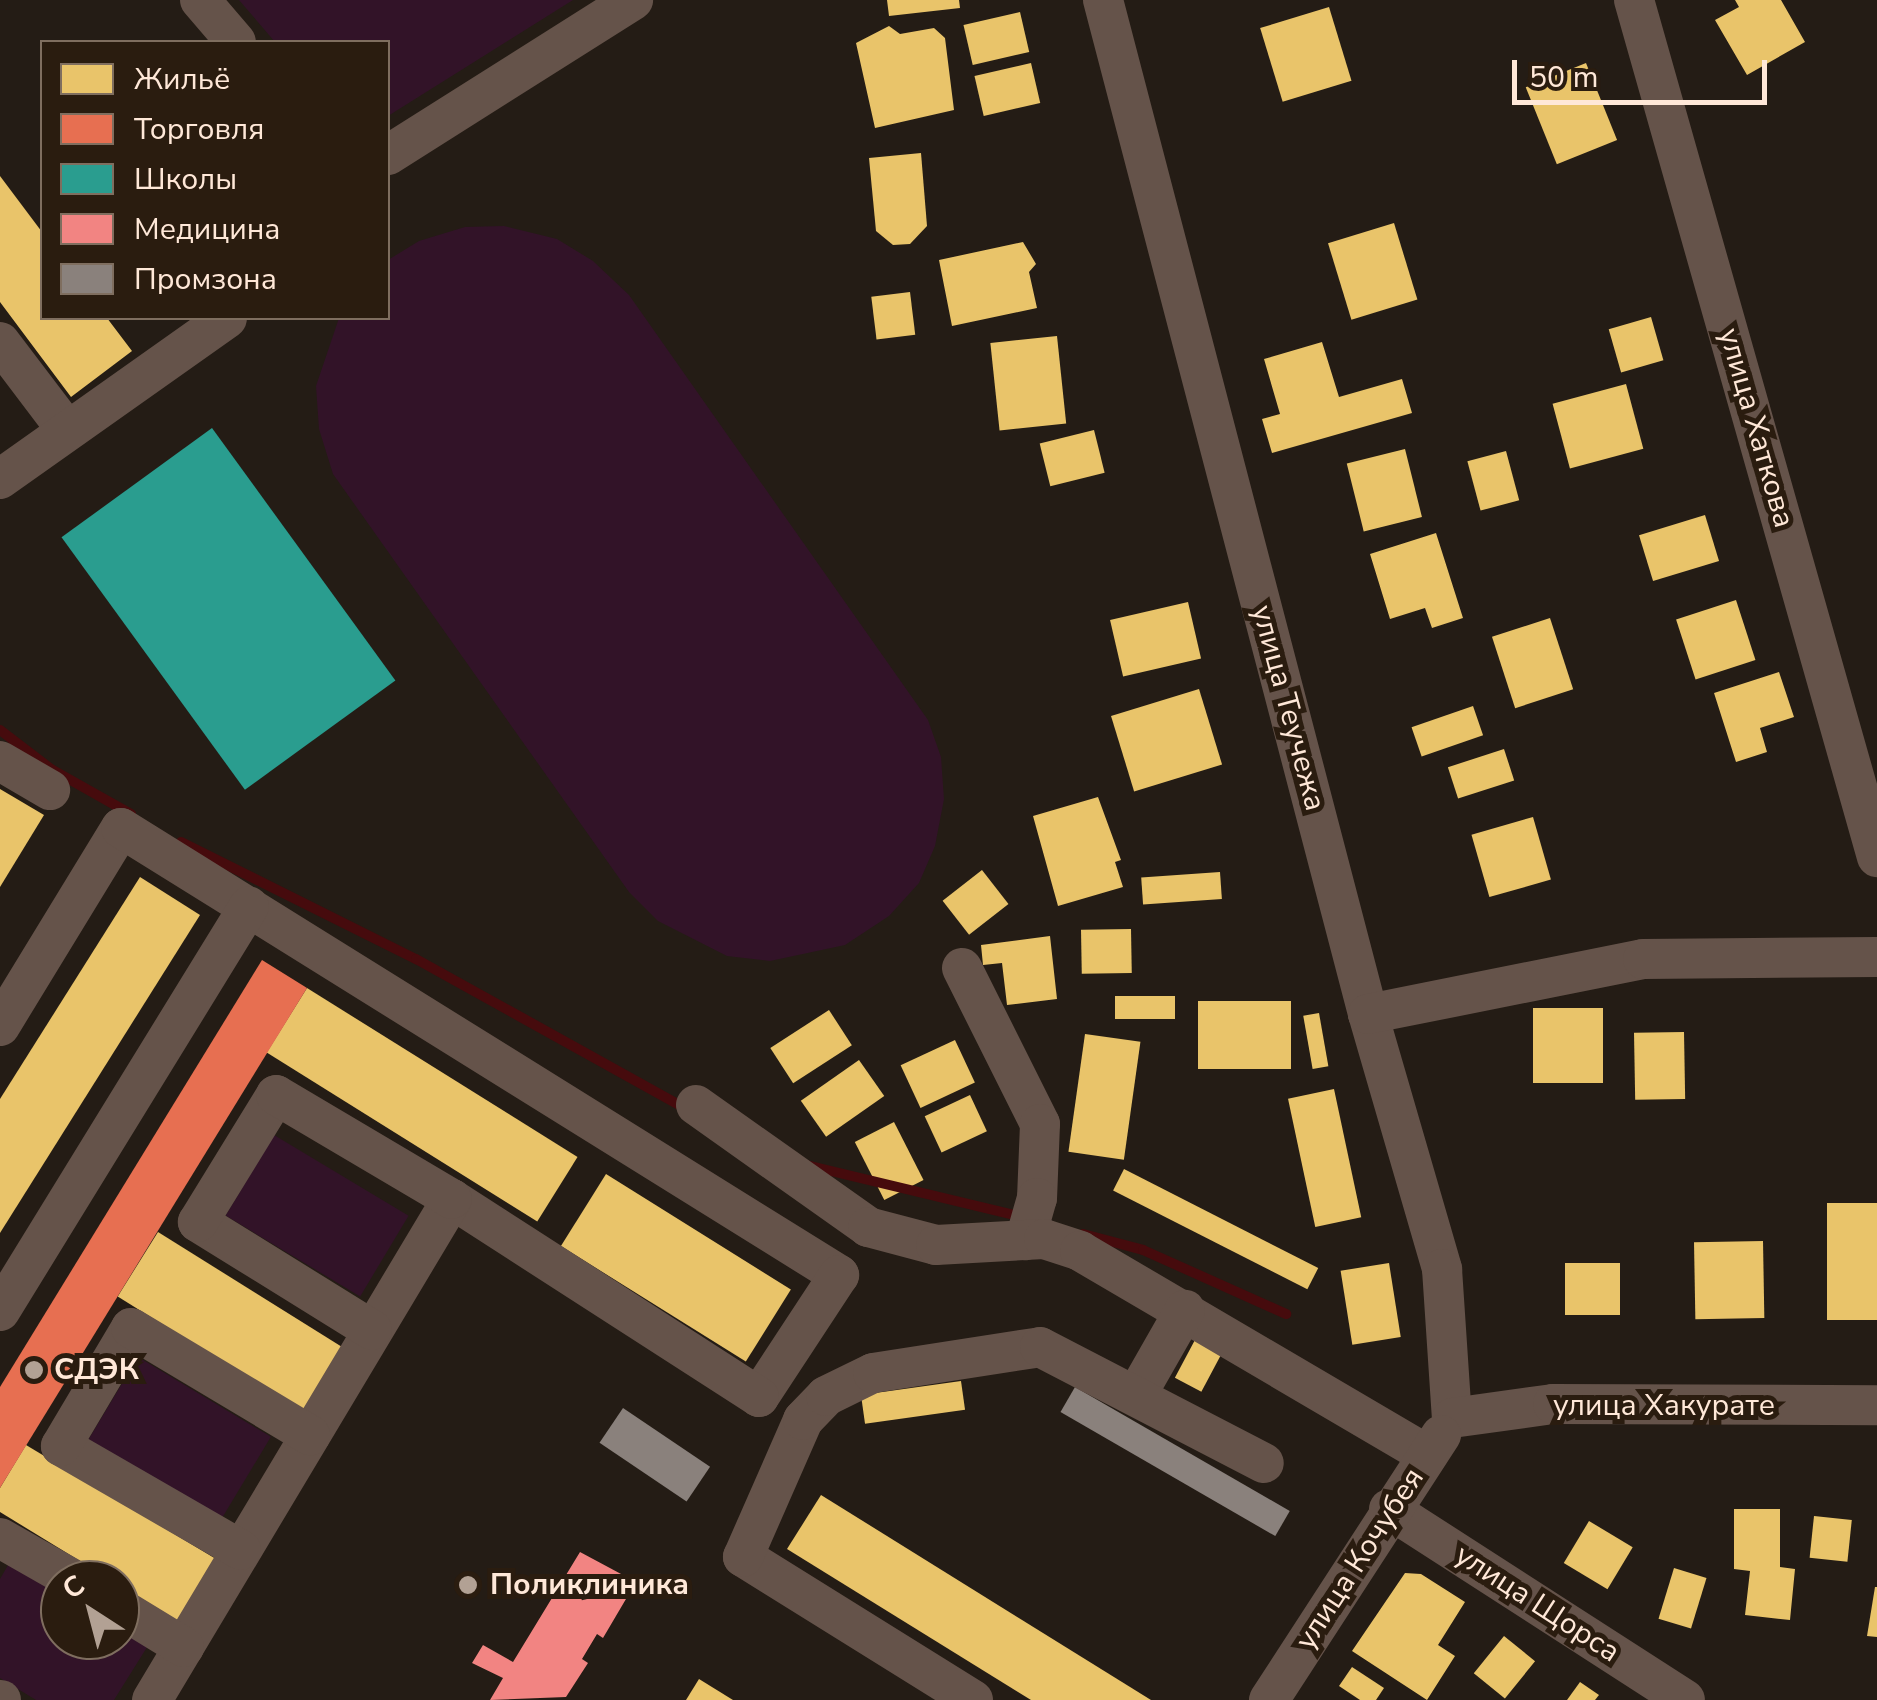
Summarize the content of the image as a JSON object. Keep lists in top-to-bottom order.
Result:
{
  "streets": {
    "street": [
      "улица Хаткова",
      "улица Теучежа",
      "улица Хакурате",
      "улица Кочубея",
      "улица Щорса"
    ]
  },
  "crossings": [
    ["улица Теучежа", "улица Хакурате"],
    ["улица Теучежа", "улица Кочубея"],
    ["улица Хакурате", "улица Кочубея"],
    ["улица Кочубея", "улица Щорса"]
  ],
  "places": ["СДЭК", "Поликлиника"],
  "legend": [
    "Жильё",
    "Торговля",
    "Школы",
    "Медицина",
    "Промзона"
  ],
  "scale_bar": "50 m",
  "north": "top left"
}
